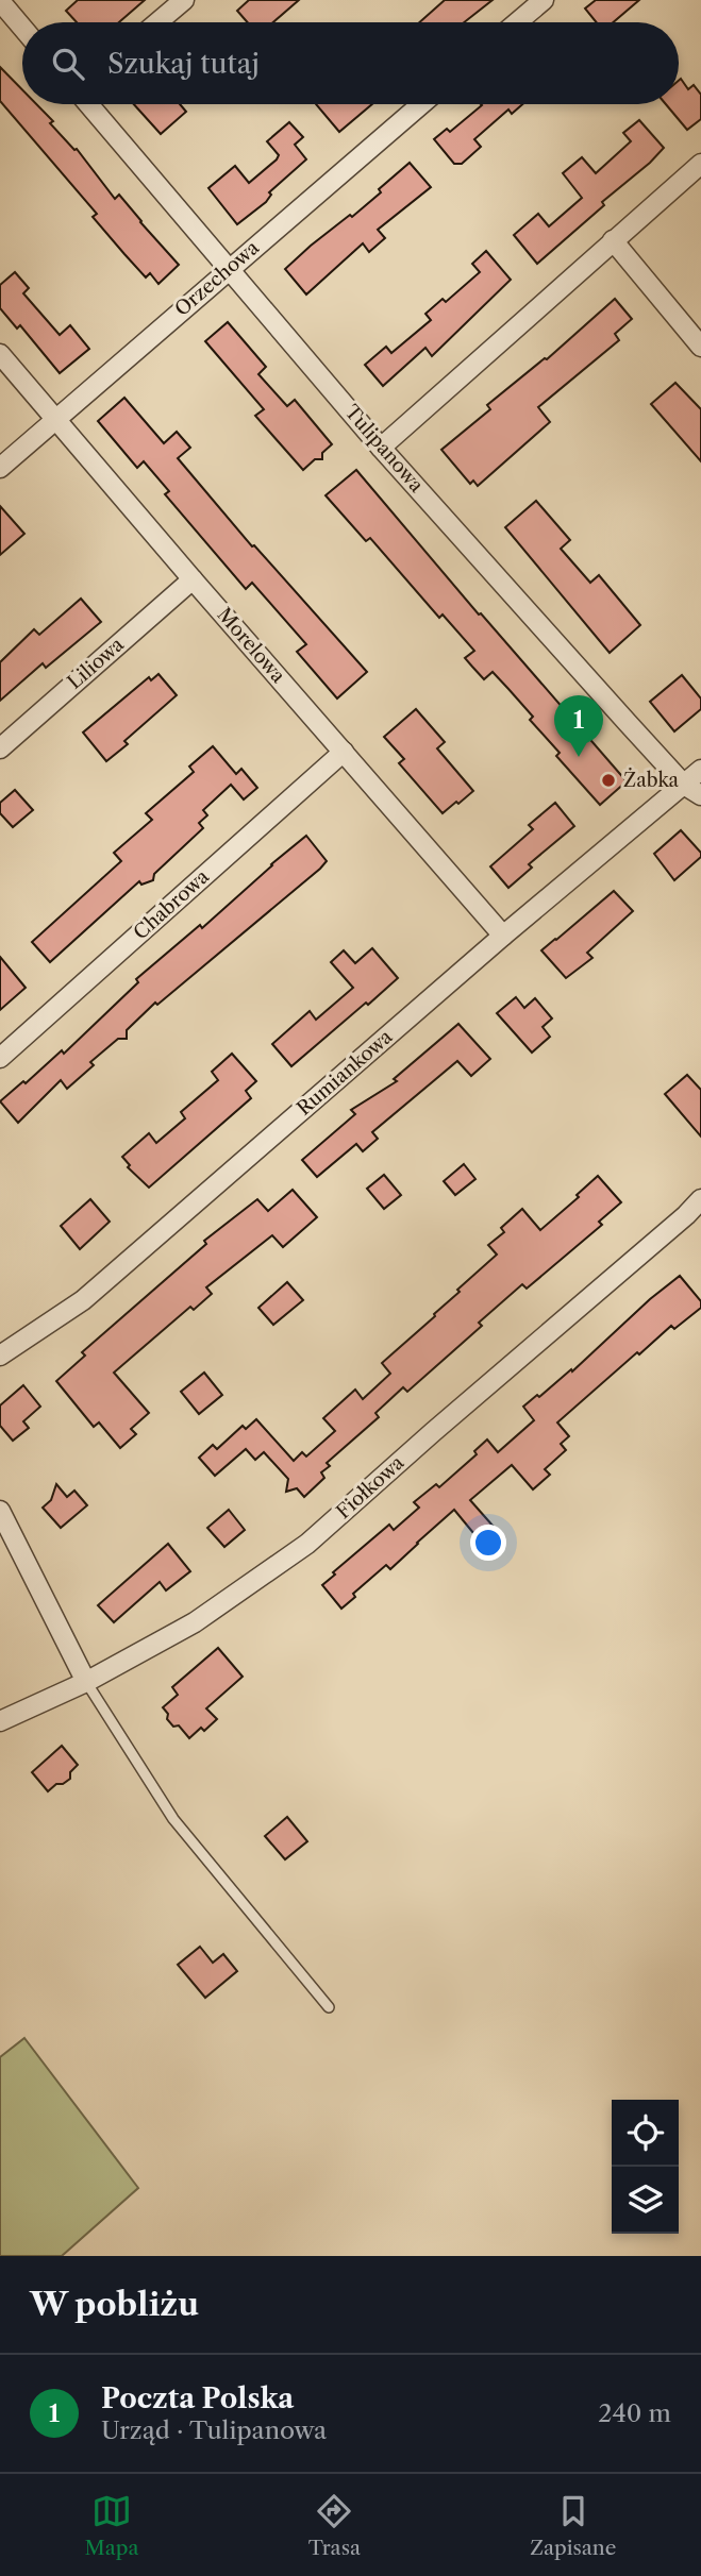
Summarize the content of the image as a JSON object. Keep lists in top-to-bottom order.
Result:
{
  "streets": {
    "street": [
      "Orzechowa",
      "Tulipanowa",
      "Morelowa",
      "Liliowa",
      "Chabrowa",
      "Rumiankowa",
      "Fiołkowa"
    ]
  },
  "crossings": [
    ["Orzechowa", "Tulipanowa"],
    ["Orzechowa", "Morelowa"],
    ["Tulipanowa", "Rumiankowa"],
    ["Morelowa", "Liliowa"],
    ["Morelowa", "Chabrowa"],
    ["Morelowa", "Rumiankowa"]
  ],
  "places": ["Żabka"],
  "page": {
    "search": "Szukaj tutaj",
    "pins": "1",
    "heading": "W pobliżu",
    "list": [
      {
        "mark": "1",
        "name": "Poczta Polska",
        "note": "Urząd · Tulipanowa",
        "value": "240 m"
      }
    ],
    "nav": ["Mapa", "Trasa", "Zapisane"]
  }
}
